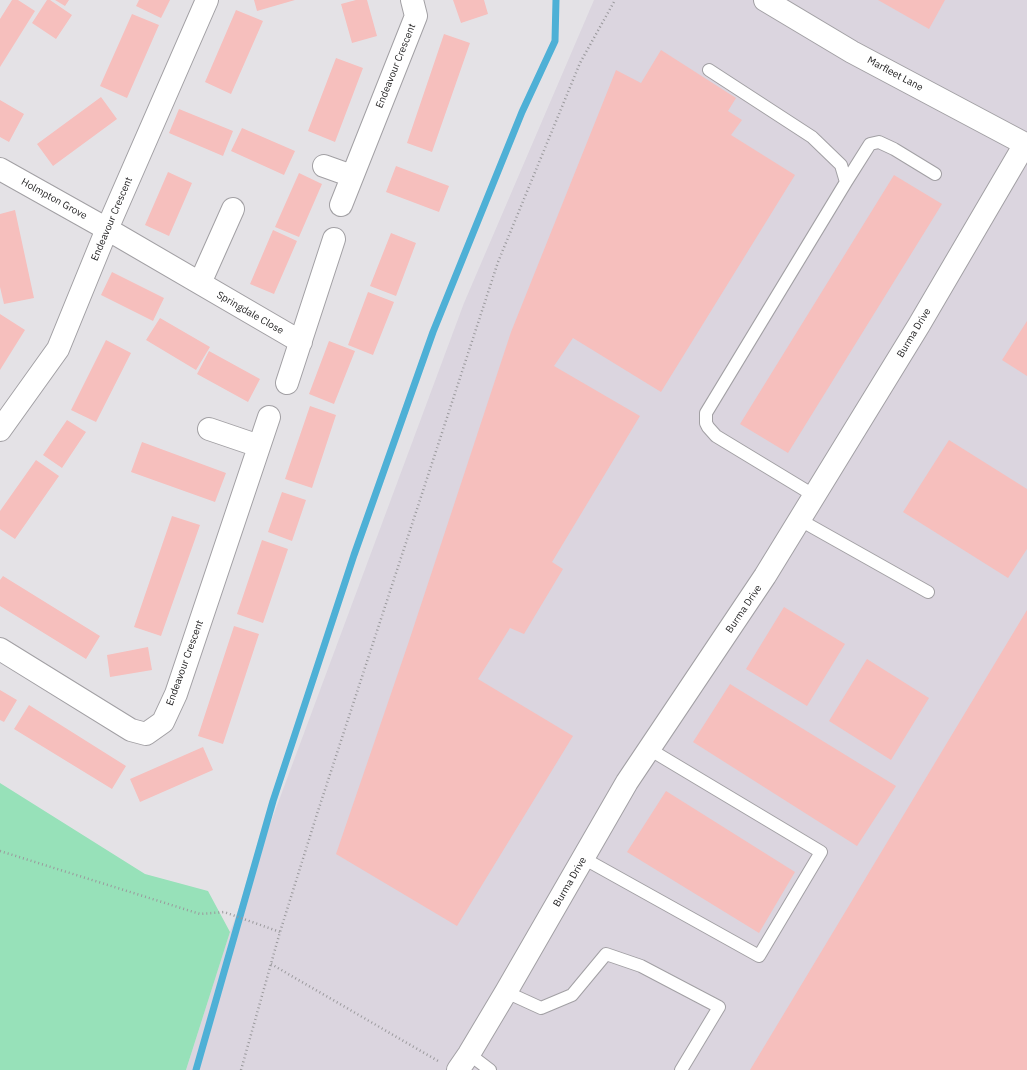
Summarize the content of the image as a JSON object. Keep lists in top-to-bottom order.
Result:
{
  "streets": {
    "street": [
      "Endeavour Crescent",
      "Marfleet Lane",
      "Holmpton Grove",
      "Springdale Close",
      "Burma Drive"
    ]
  },
  "crossings": [
    ["Endeavour Crescent", "Holmpton Grove"],
    ["Endeavour Crescent", "Springdale Close"],
    ["Marfleet Lane", "Burma Drive"],
    ["Holmpton Grove", "Springdale Close"]
  ]
}
